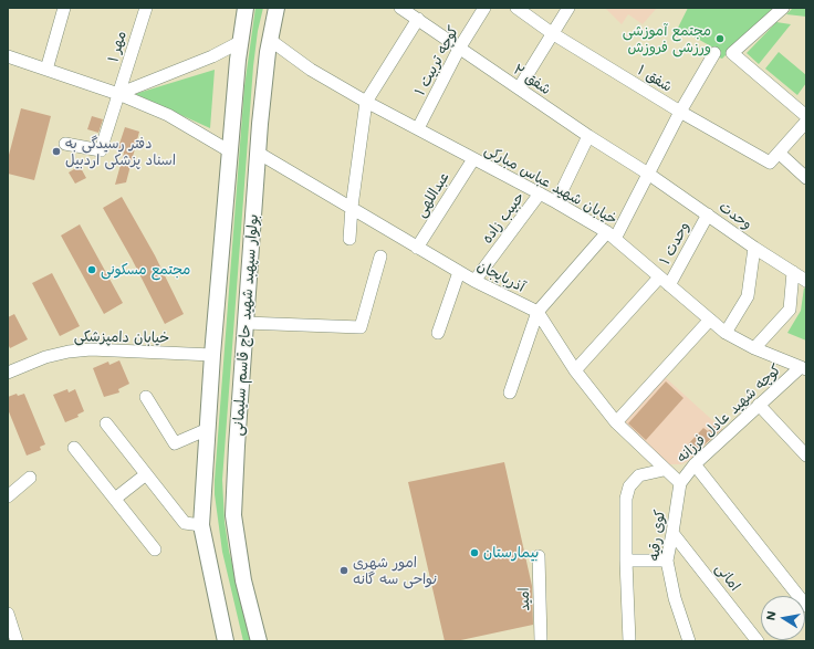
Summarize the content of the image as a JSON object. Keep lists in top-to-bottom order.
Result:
{
  "streets": {
    "main road": ["بولوار سپهبد شهید حاج قاسم سلیمانی"],
    "street": [
      "مهر ۱",
      "کوچه تربیت ۱",
      "شفق ۱",
      "شفق ۲",
      "خیابان شهید عباس مبارکی",
      "عبداللهی",
      "وحدت",
      "حبیب زاده",
      "وحدت ۱",
      "آذربایجان",
      "خیابان دامپزشکی",
      "کوچه شهید عادل فرزانه",
      "کوی رقیه",
      "امانی",
      "امید"
    ]
  },
  "crossings": [
    ["کوچه تربیت ۱", "شفق ۲"],
    ["کوچه تربیت ۱", "خیابان شهید عباس مبارکی"],
    ["شفق ۲", "وحدت"],
    ["خیابان شهید عباس مبارکی", "عبداللهی"],
    ["خیابان شهید عباس مبارکی", "حبیب زاده"],
    ["خیابان شهید عباس مبارکی", "وحدت ۱"],
    ["خیابان شهید عباس مبارکی", "بولوار سپهبد شهید حاج قاسم سلیمانی"],
    ["خیابان شهید عباس مبارکی", "کوچه شهید عادل فرزانه"],
    ["عبداللهی", "آذربایجان"],
    ["وحدت", "وحدت ۱"],
    ["حبیب زاده", "آذربایجان"],
    ["آذربایجان", "بولوار سپهبد شهید حاج قاسم سلیمانی"],
    ["بولوار سپهبد شهید حاج قاسم سلیمانی", "خیابان دامپزشکی"],
    ["کوچه شهید عادل فرزانه", "کوی رقیه"],
    ["کوی رقیه", "امانی"]
  ],
  "places": [
    "مجتمع آموزشی ورزشی فروزش",
    "دفتر رسیدگی به اسناد پزشکی اردبیل",
    "مجتمع مسکونی",
    "بیمارستان",
    "امور شهری نواحی سه گانه"
  ],
  "north": "left"
}
